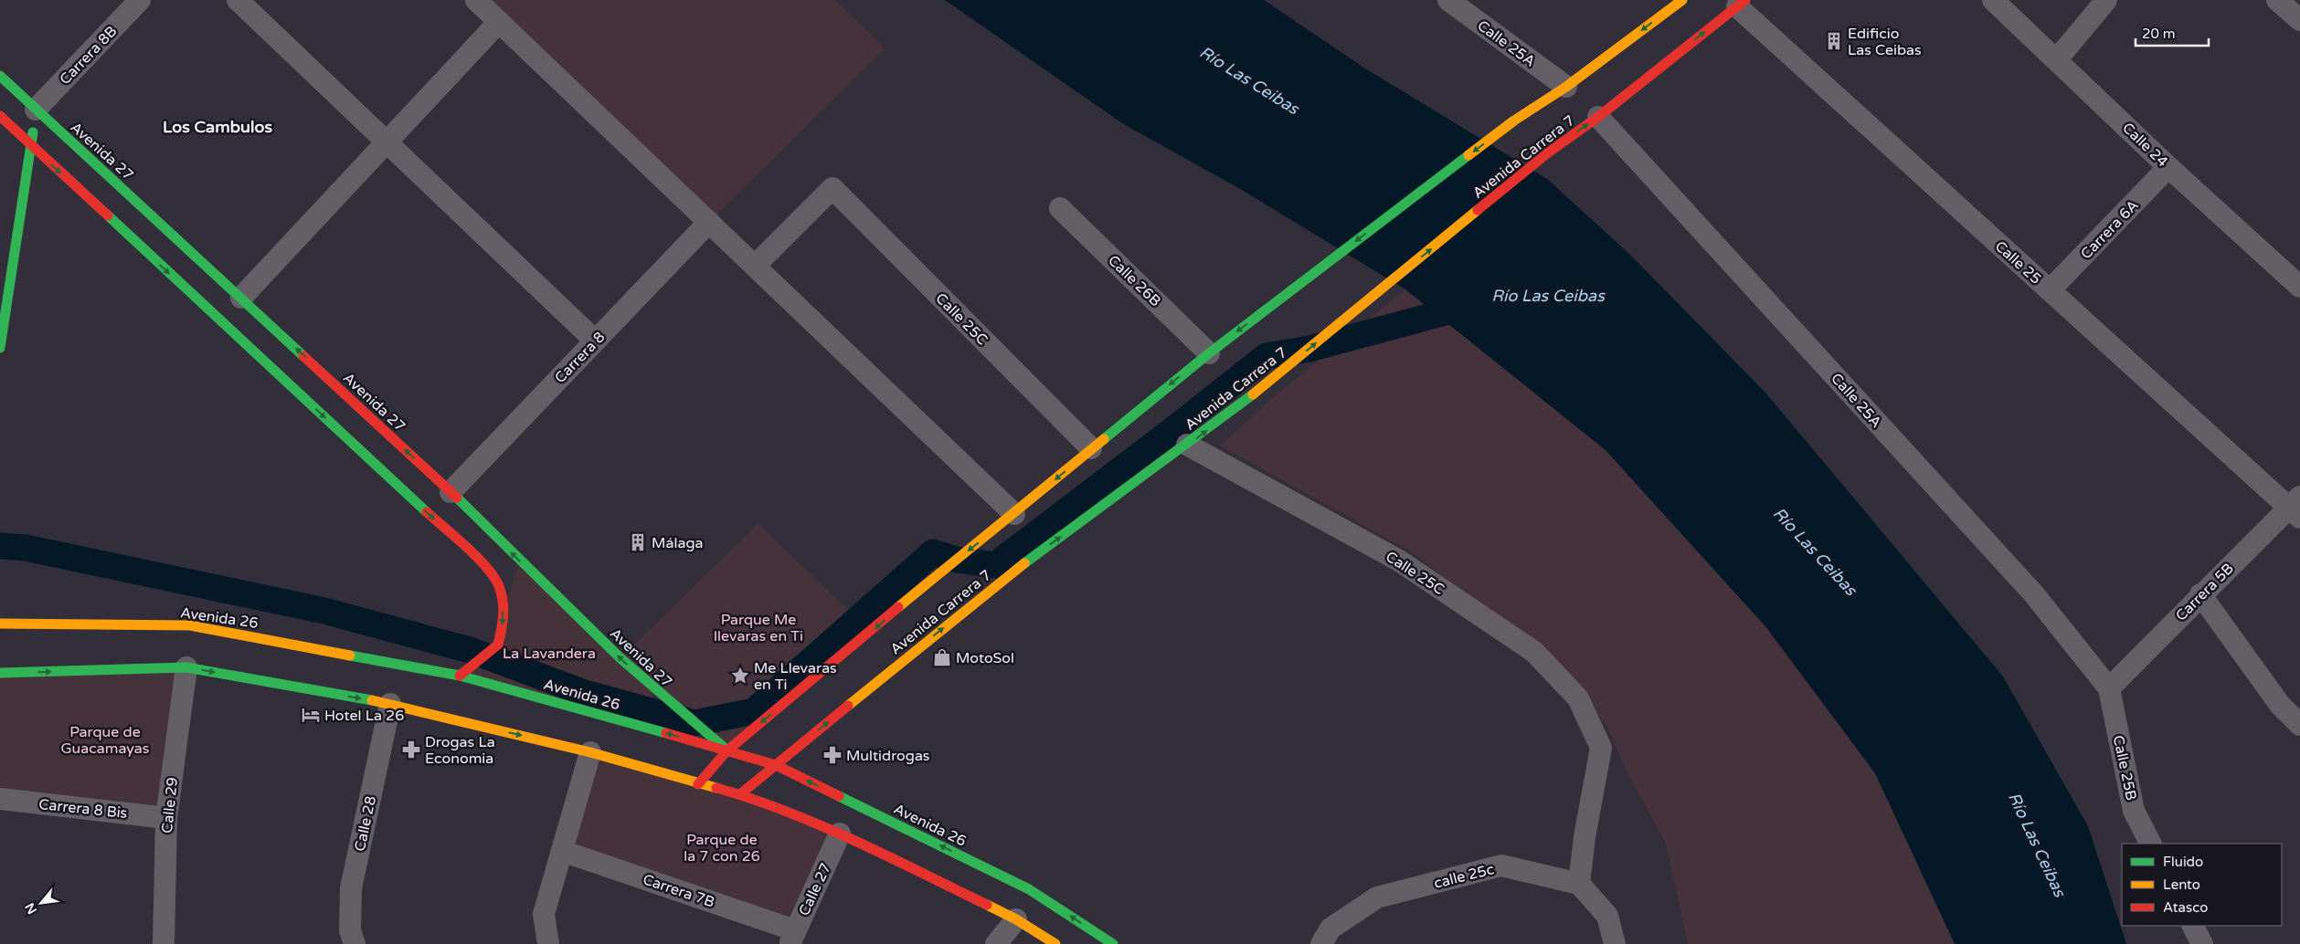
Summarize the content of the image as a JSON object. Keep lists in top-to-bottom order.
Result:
{
  "streets": {
    "main road": ["Avenida 27", "Avenida Carrera 7", "Avenida 26"],
    "street": [
      "Calle 25A",
      "Carrera 8B",
      "Calle 24",
      "Carrera 6A",
      "Calle 25",
      "Calle 26B",
      "Calle 25C",
      "Carrera 8",
      "Carrera 5B",
      "Calle 25B",
      "Calle 29",
      "Carrera 8 Bis",
      "Calle 28",
      "calle 25c",
      "Calle 27",
      "Carrera 7B"
    ]
  },
  "crossings": [
    ["Calle 25A", "Avenida Carrera 7"],
    ["Calle 25A", "Carrera 5B"],
    ["Calle 25A", "Calle 25B"],
    ["Carrera 8B", "Avenida 27"],
    ["Calle 24", "Carrera 6A"],
    ["Avenida 27", "Avenida Carrera 7"],
    ["Avenida 27", "Carrera 8"],
    ["Avenida 27", "Avenida 26"],
    ["Avenida Carrera 7", "Calle 25"],
    ["Avenida Carrera 7", "Calle 26B"],
    ["Avenida Carrera 7", "Calle 25C"],
    ["Avenida Carrera 7", "Avenida 26"],
    ["Carrera 6A", "Calle 25"],
    ["Calle 25", "Carrera 5B"],
    ["Calle 25C", "calle 25c"],
    ["Carrera 5B", "Calle 25B"],
    ["Calle 29", "Carrera 8 Bis"],
    ["Calle 27", "Carrera 7B"]
  ],
  "one_way": ["Avenida 27"],
  "districts": ["Los Cambulos"],
  "water": ["Río Las Ceibas"],
  "parks": [
    "Parque Me llevaras en Ti",
    "La Lavandera",
    "Parque de Guacamayas",
    "Parque de la 7 con 26"
  ],
  "places": {
    "building": ["Edificio Las Ceibas", "Málaga"],
    "shop": ["MotoSol"],
    "place": ["Me Llevaras en Ti"],
    "hotel": ["Hotel La 26"],
    "pharmacy": ["Drogas La Economia", "Multidrogas"]
  },
  "legend": ["Fluido", "Lento", "Atasco"],
  "scale_bar": "20 m",
  "north": "bottom left"
}
